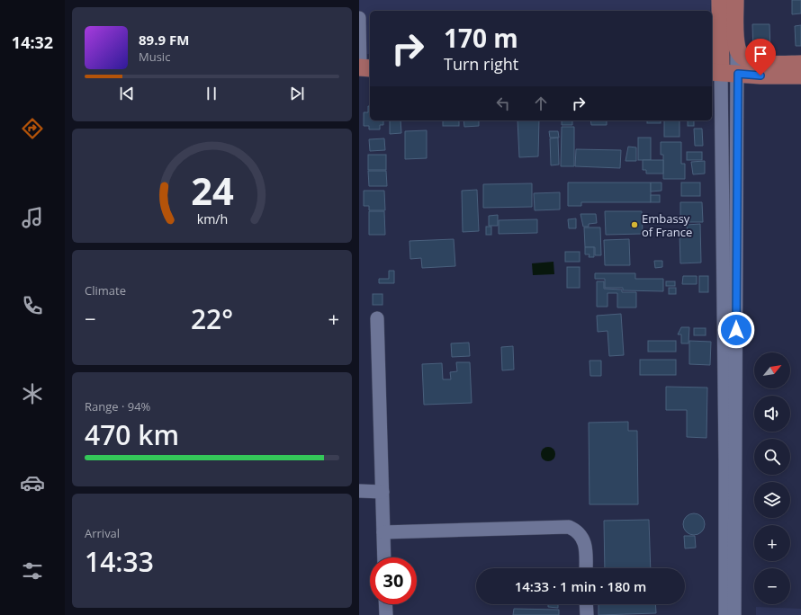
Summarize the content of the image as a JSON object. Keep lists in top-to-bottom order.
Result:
{
  "places": ["Embassy of France"],
  "north": "top right",
  "page": {
    "tabs": "14:32",
    "turn": ["170 m", "Turn right"],
    "song": ["89.9 FM", "Music"],
    "tile": [
      "Climate",
      ["Range · 94%", "470 km"],
      ["Arrival", "14:33"]
    ],
    "heat": ["−", "22°", "+"],
    "map_buttons": ["+", "−"],
    "limit": "30",
    "trip": "14:33 · 1 min · 180 m",
    "gauge": ["24", "km/h"]
  }
}
